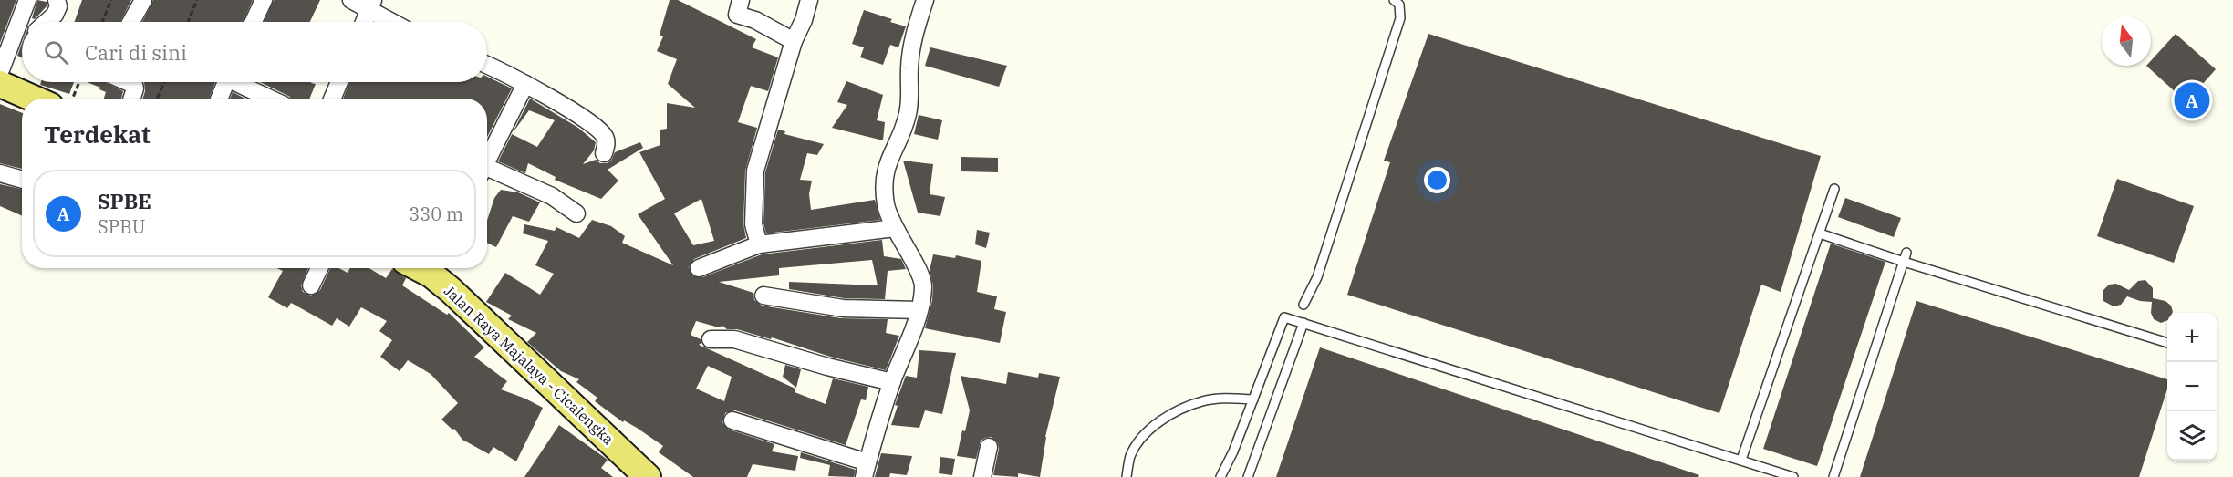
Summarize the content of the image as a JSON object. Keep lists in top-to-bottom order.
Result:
{
  "streets": {
    "main road": ["Jalan Raya Majalaya - Cicalengka"]
  },
  "north": "top",
  "page": {
    "search": "Cari di sini",
    "pins": "A",
    "heading": "Terdekat",
    "list": [
      {
        "mark": "A",
        "name": "SPBE",
        "note": "SPBU",
        "value": "330 m"
      }
    ],
    "map_buttons": ["+", "−"]
  }
}
